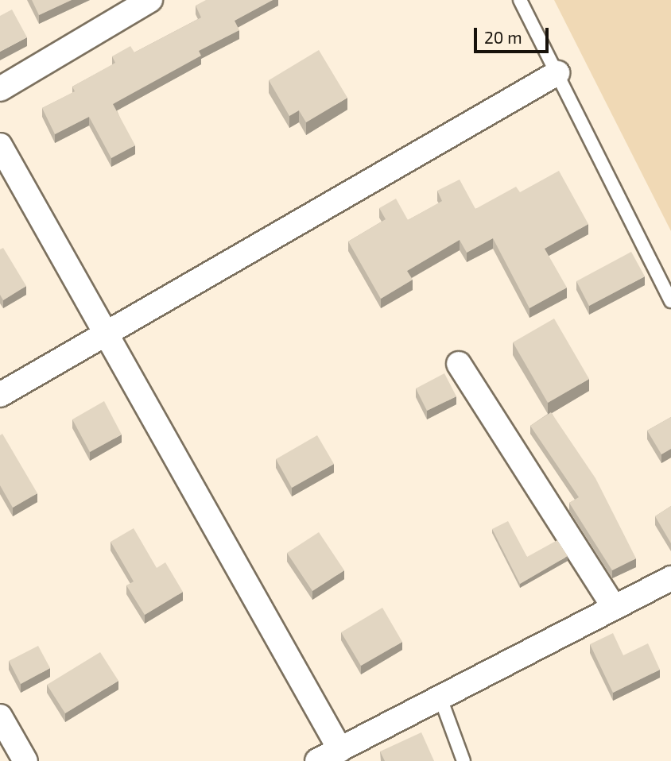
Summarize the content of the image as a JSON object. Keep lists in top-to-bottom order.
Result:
{
  "scale_bar": "20 m"
}
